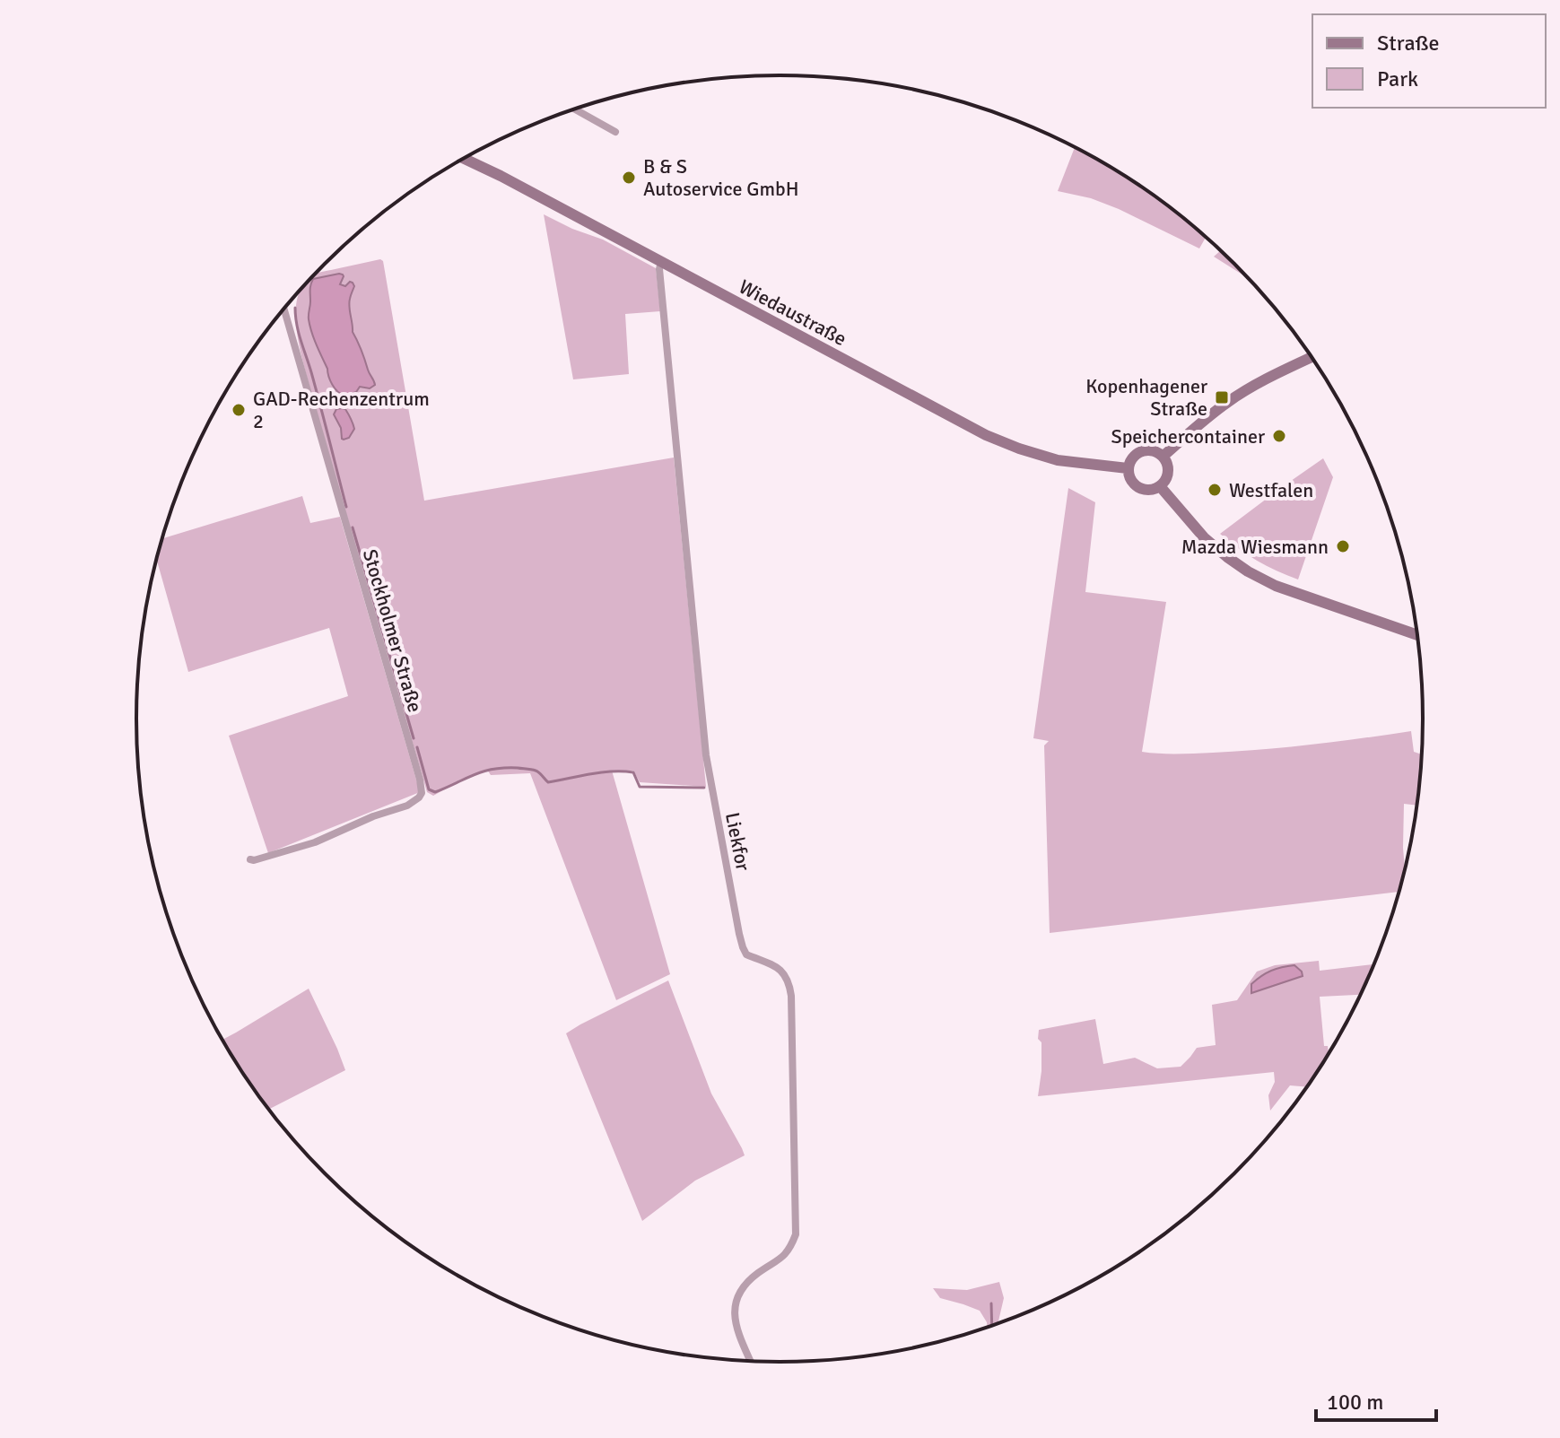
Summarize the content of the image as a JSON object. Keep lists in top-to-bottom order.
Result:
{
  "streets": {
    "main road": ["Wiedaustraße"],
    "street": ["Stockholmer Straße", "Liekfor"]
  },
  "crossings": [
    ["Wiedaustraße", "Liekfor"]
  ],
  "places": {
    "other": [
      "B & S Autoservice GmbH",
      "GAD-Rechenzentrum 2",
      "Speichercontainer",
      "Westfalen",
      "Mazda Wiesmann"
    ],
    "transit": ["Kopenhagener Straße"]
  },
  "legend": ["Straße", "Park"],
  "scale_bar": "100 m"
}
